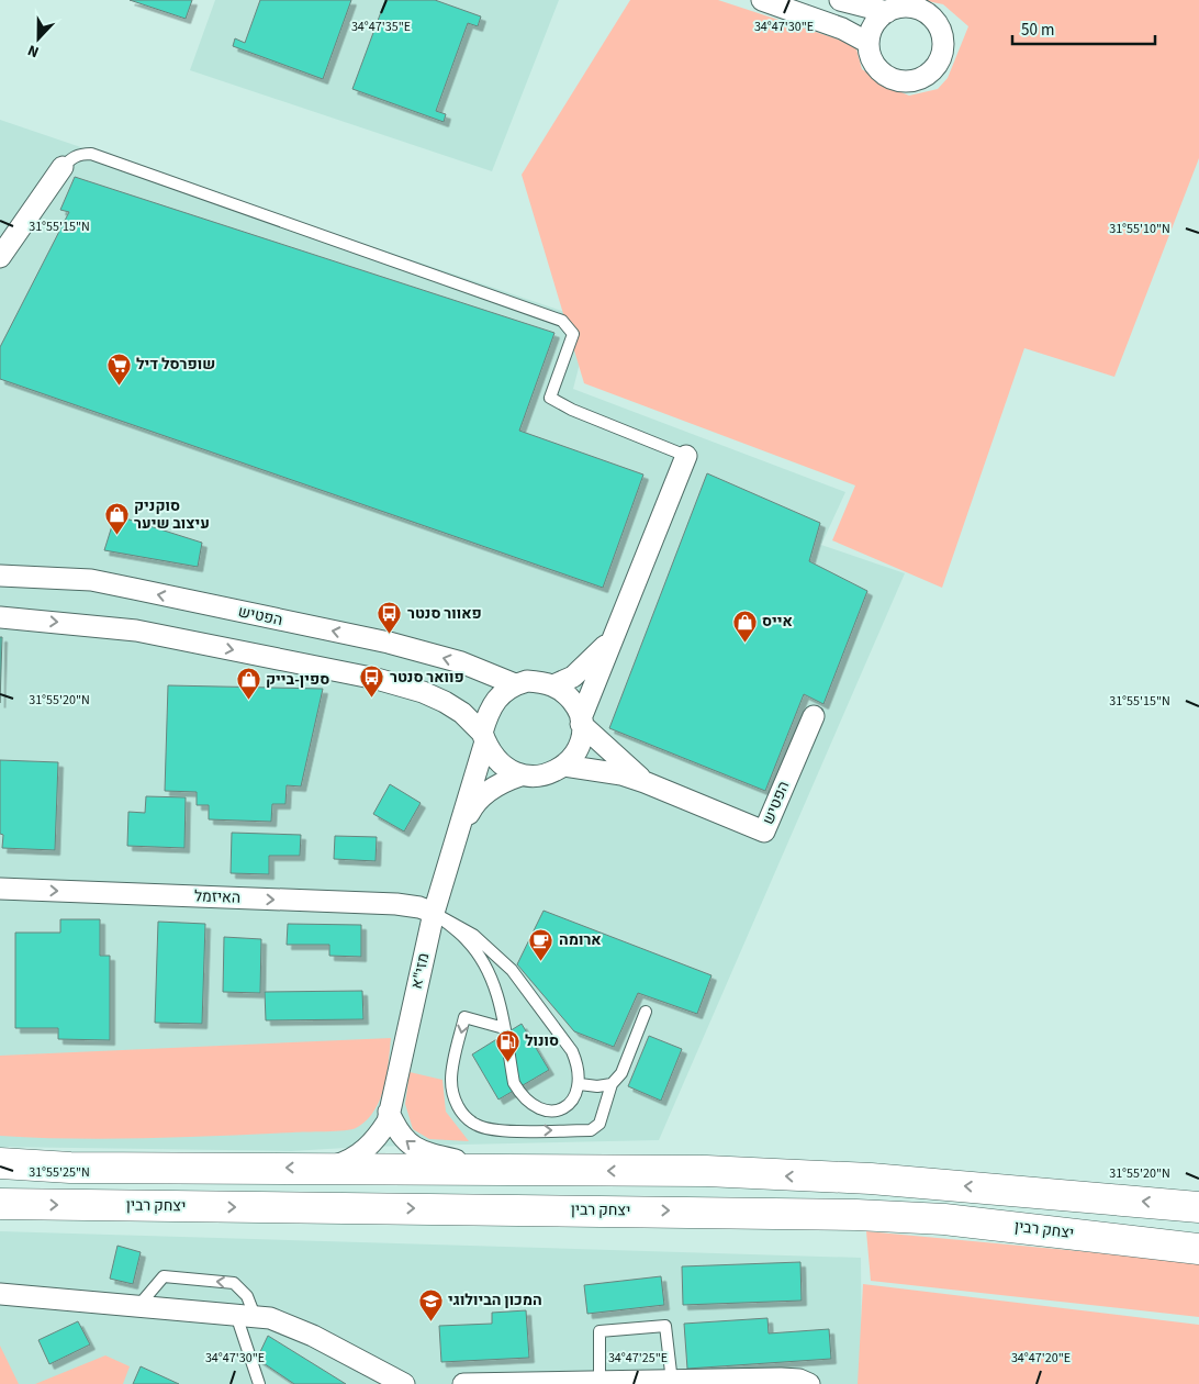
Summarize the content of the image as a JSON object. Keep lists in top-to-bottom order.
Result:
{
  "streets": {
    "main road": ["יצחק רבין"],
    "street": ["הפטיש", "האיזמל", "מזי\"א"]
  },
  "crossings": [
    ["הפטיש", "מזי\"א"],
    ["האיזמל", "מזי\"א"]
  ],
  "one_way": ["האיזמל"],
  "places": {
    "supermarket": ["שופרסל דיל"],
    "shop": ["סוקניק עיצוב שיער", "אייס", "ספין-בייק"],
    "bus stop": ["פאוור סנטר", "פוואר סנטר"],
    "cafe": ["ארומה"],
    "fuel station": ["סונול"],
    "school or university": ["המכון הביולוגי"]
  },
  "scale_bar": "50 m",
  "north": "bottom",
  "coordinates": [
    "34°47'35\"E",
    "34°47'30\"E",
    "31°55'15\"N",
    "31°55'10\"N",
    "31°55'20\"N",
    "31°55'25\"N",
    "34°47'25\"E",
    "34°47'20\"E"
  ]
}
